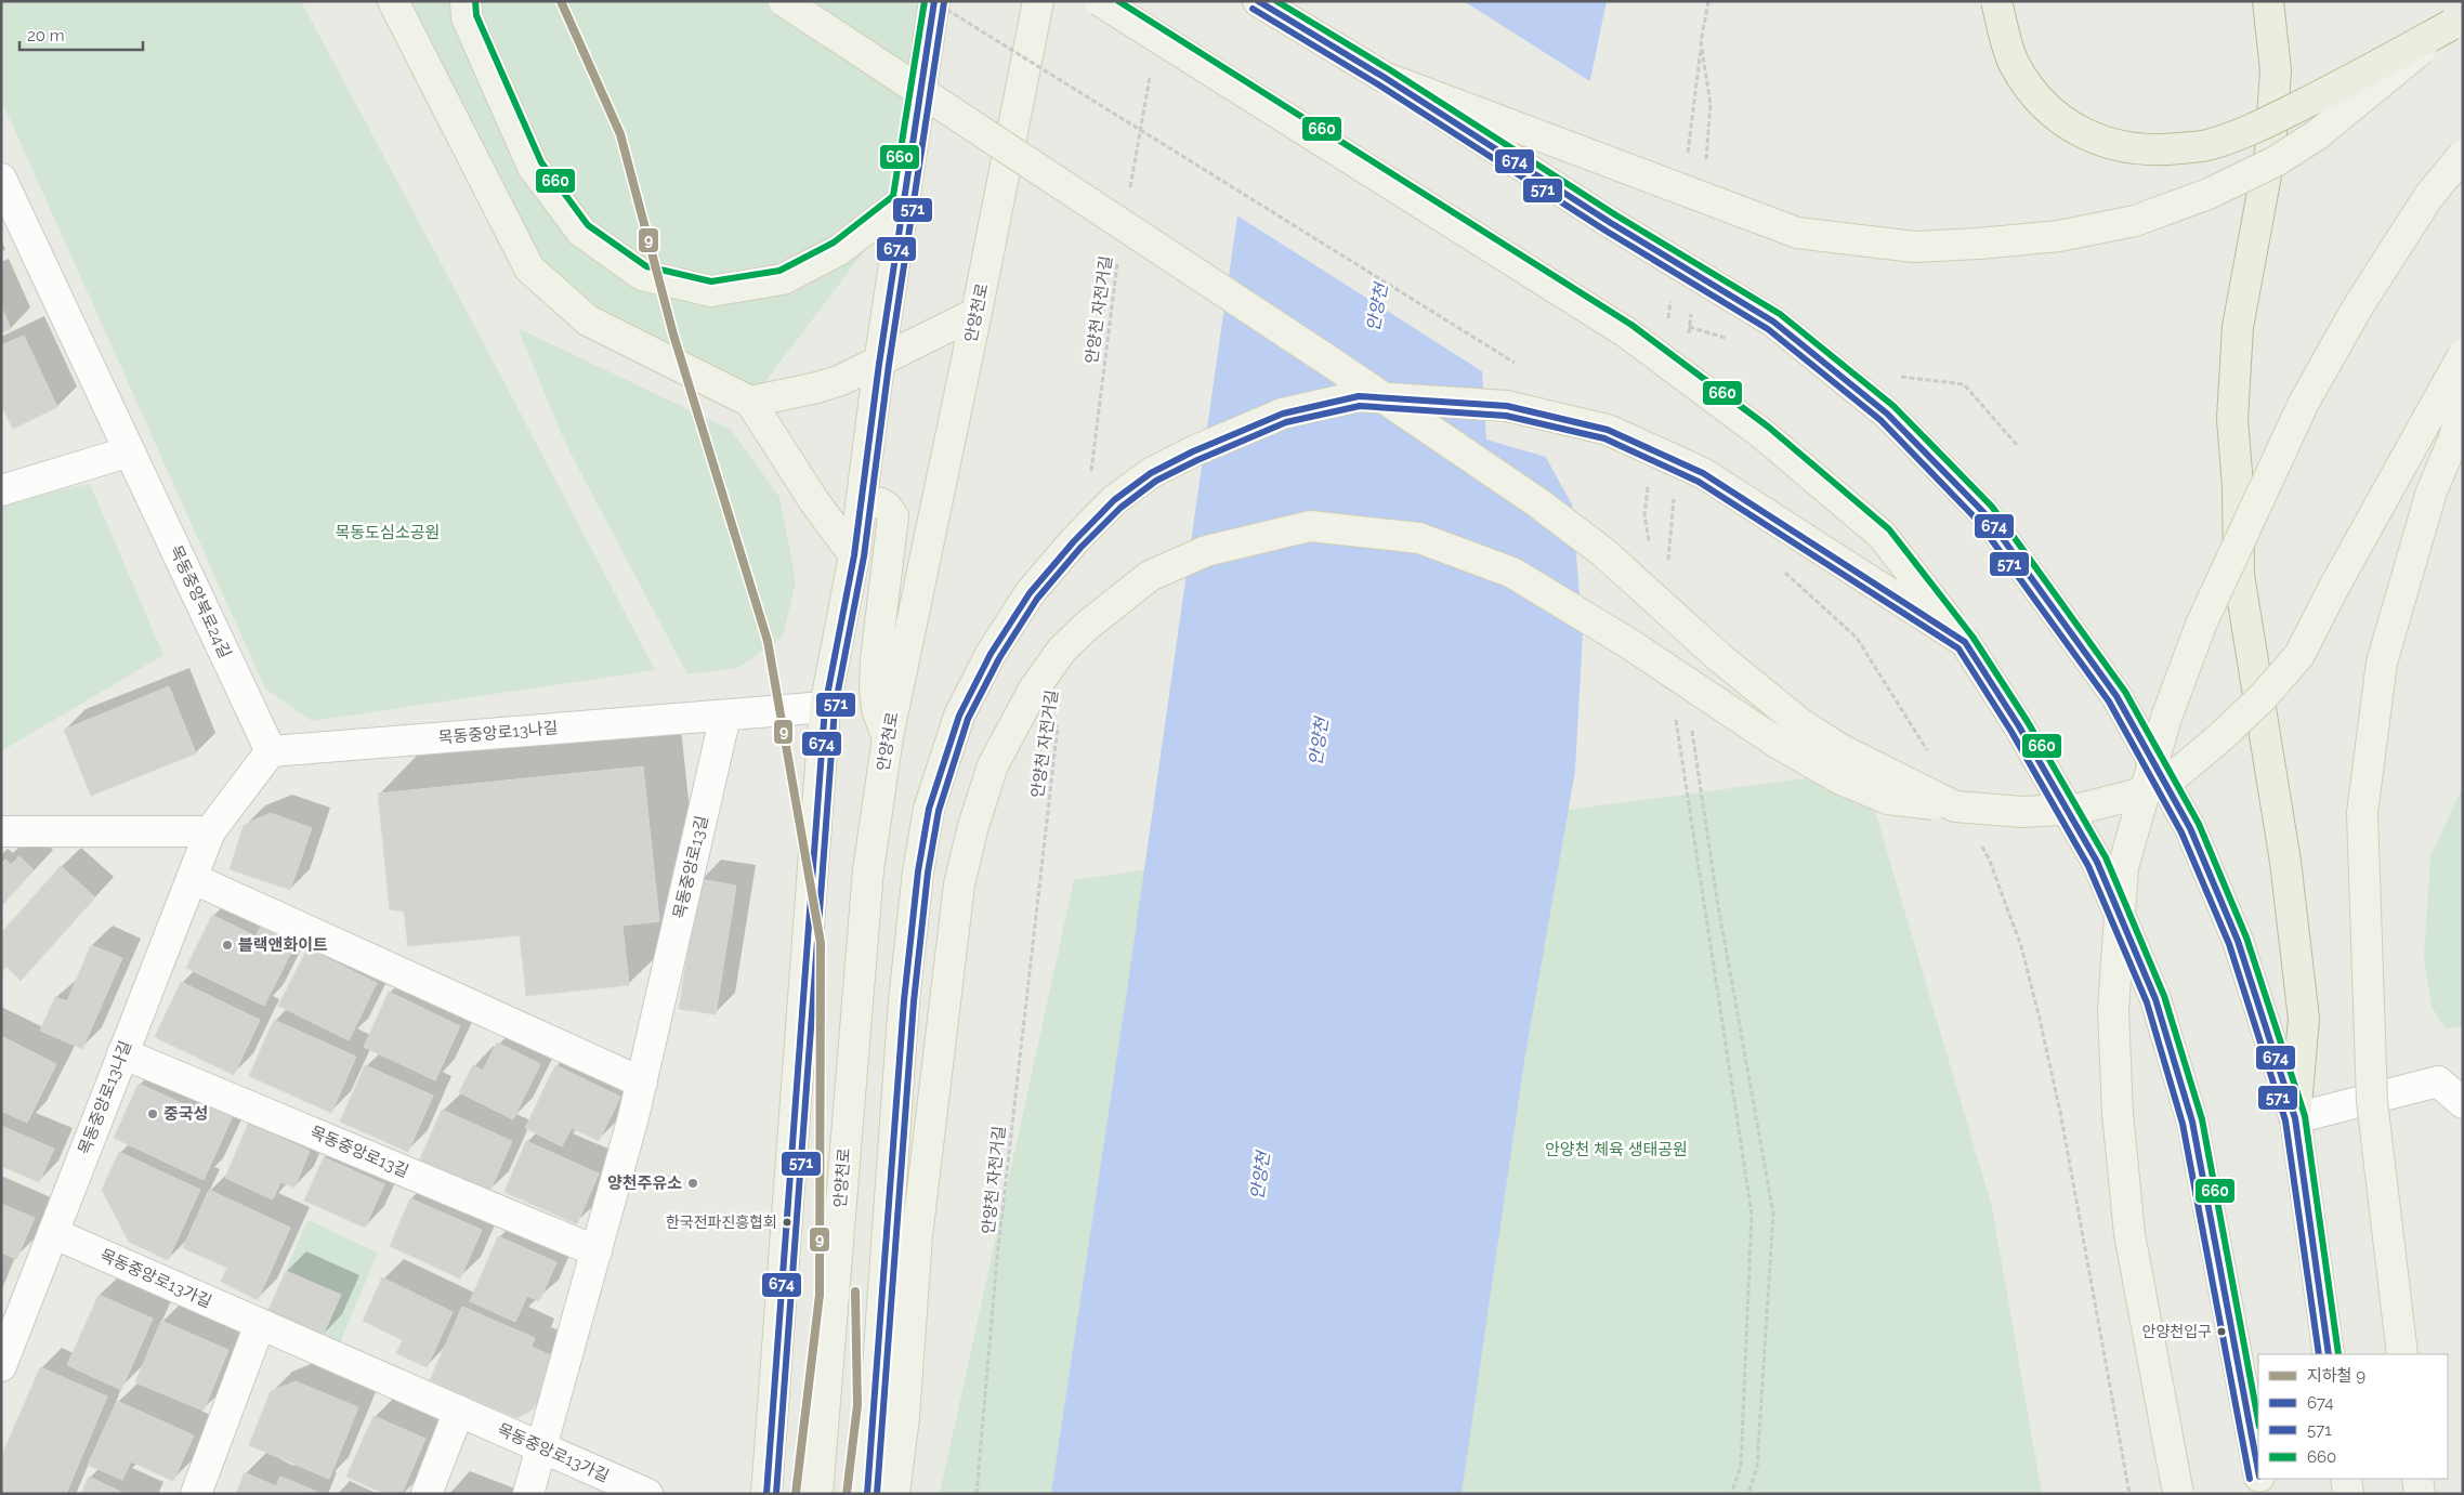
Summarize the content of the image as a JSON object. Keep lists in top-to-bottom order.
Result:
{
  "streets": {
    "main road": ["안양천로"],
    "street": [
      "목동중앙북로24길",
      "목동중앙로13나길",
      "목동중앙로13길",
      "목동중앙로13가길"
    ],
    "path": ["안양천 자전거길"]
  },
  "crossings": [
    ["목동중앙북로24길", "목동중앙로13나길"],
    ["목동중앙로13나길", "목동중앙로13길"],
    ["목동중앙로13나길", "목동중앙로13가길"],
    ["목동중앙로13길", "목동중앙로13가길"]
  ],
  "water": ["안양천"],
  "parks": ["목동도심소공원", "안양천 체육 생태공원"],
  "places": [
    "블랙앤화이트",
    "중국성",
    "양천주유소",
    "한국전파진흥협회",
    "안양천입구"
  ],
  "lines": [
    "metro line 9",
    "transit line 674",
    "transit line 660",
    "transit line 571"
  ],
  "legend": [
    "지하철 9",
    "674",
    "571",
    "660"
  ],
  "scale_bar": "20 m"
}
